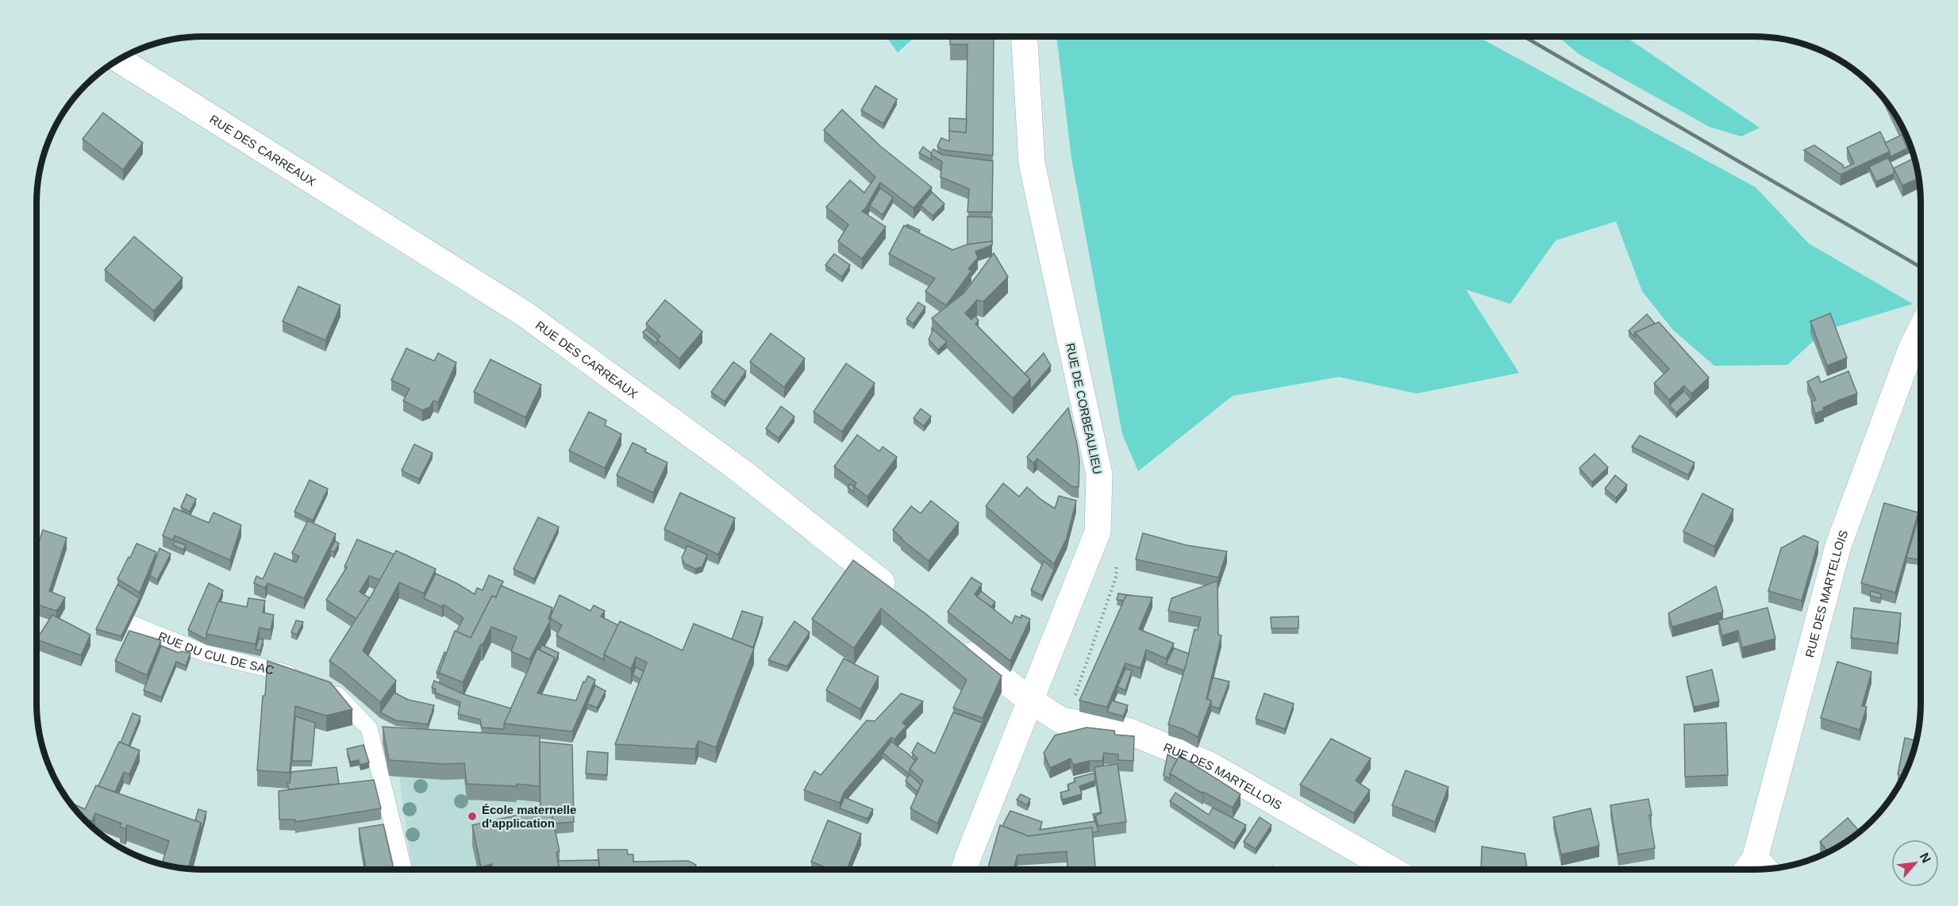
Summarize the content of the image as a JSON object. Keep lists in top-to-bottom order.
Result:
{
  "streets": {
    "street": ["RUE DES CARREAUX", "RUE DE CORBEAULIEU", "RUE DES MARTELLOIS"],
    "lane": ["RUE DU CUL DE SAC"]
  },
  "crossings": [
    ["RUE DE CORBEAULIEU", "RUE DES MARTELLOIS"]
  ],
  "places": ["École maternelle d'application"],
  "north": "top right"
}
